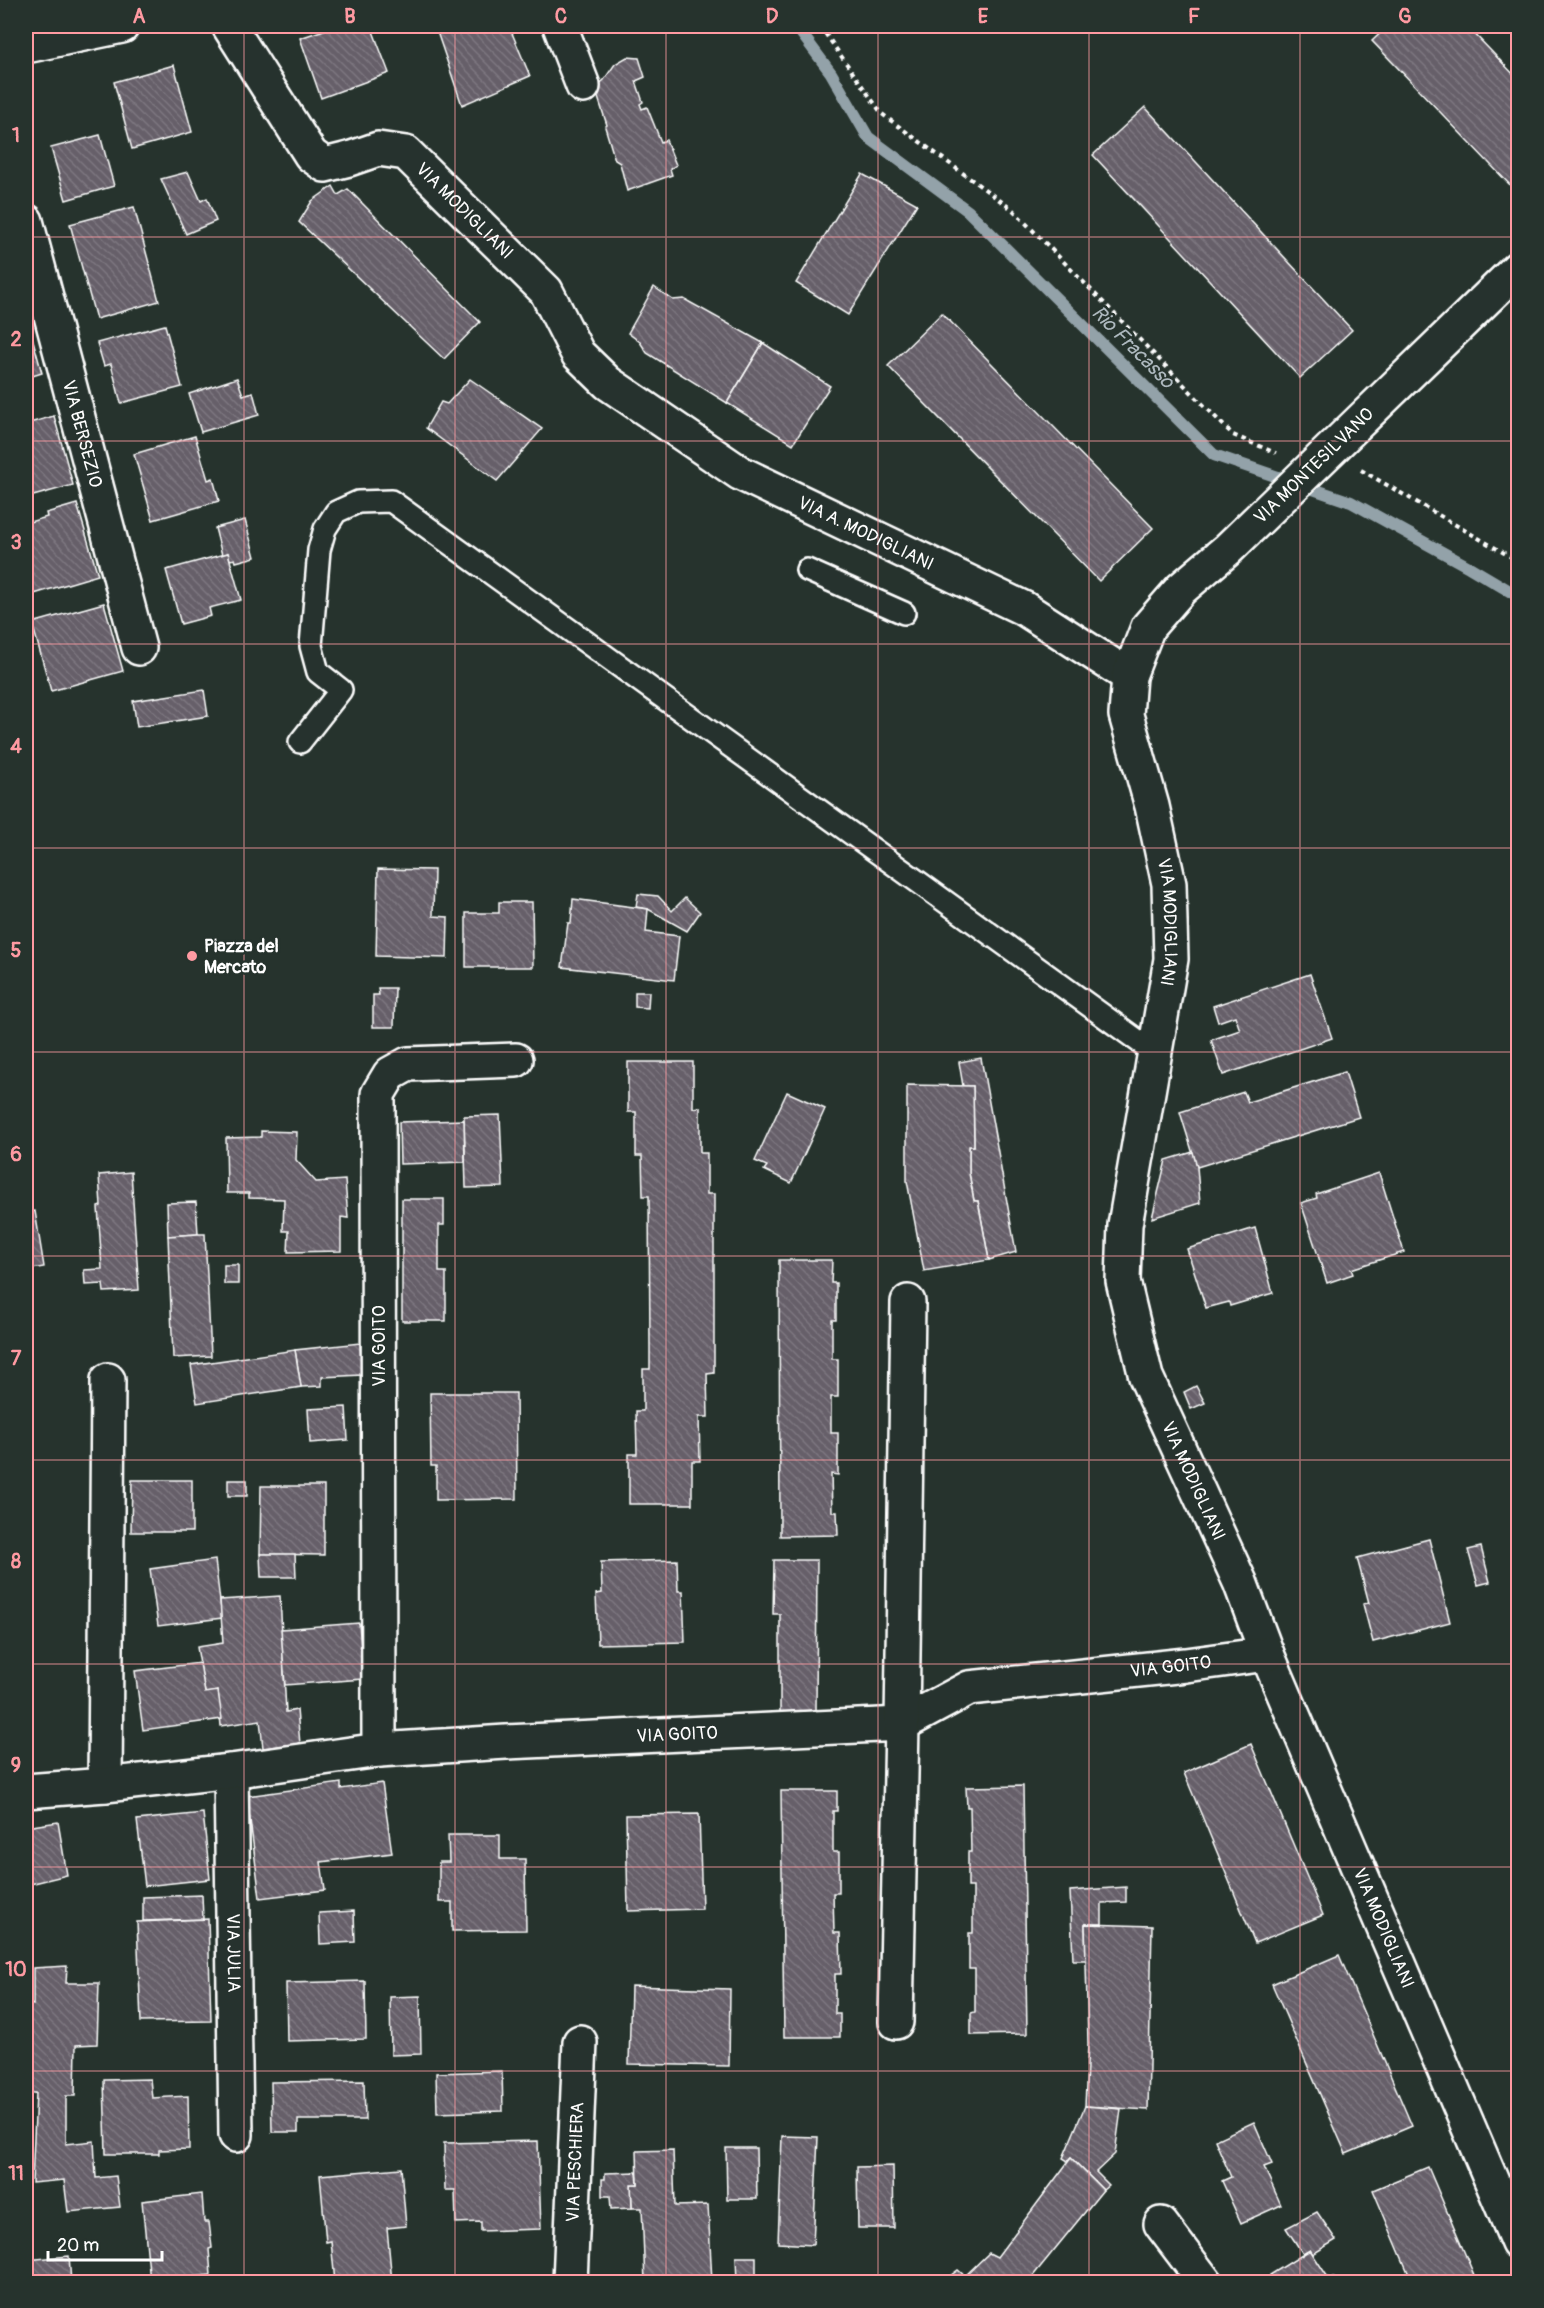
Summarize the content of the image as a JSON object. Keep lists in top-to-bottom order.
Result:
{
  "streets": {
    "street": [
      "VIA MODIGLIANI",
      "VIA BERSEZIO",
      "VIA MONTESILVANO",
      "VIA A. MODIGLIANI",
      "VIA GOITO",
      "VIA JULIA",
      "VIA PESCHIERA"
    ]
  },
  "crossings": [
    ["VIA MODIGLIANI", "VIA MONTESILVANO"],
    ["VIA MODIGLIANI", "VIA A. MODIGLIANI"],
    ["VIA MODIGLIANI", "VIA GOITO"],
    ["VIA MONTESILVANO", "VIA A. MODIGLIANI"],
    ["VIA GOITO", "VIA JULIA"]
  ],
  "water": ["Rio Fracasso"],
  "places": ["Piazza del Mercato"],
  "scale_bar": "20 m",
  "grid": {
    "columns": [
      "A",
      "B",
      "C",
      "D",
      "E",
      "F",
      "G"
    ],
    "rows": [
      "1",
      "2",
      "3",
      "4",
      "5",
      "6",
      "7",
      "8",
      "9",
      "10",
      "11"
    ]
  }
}
